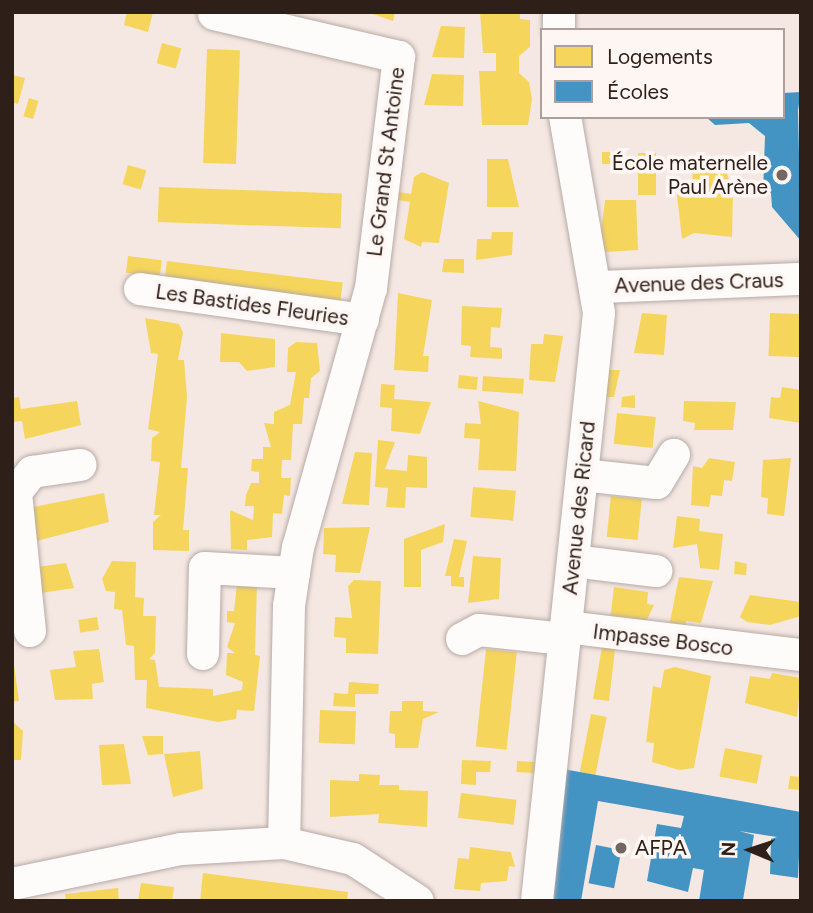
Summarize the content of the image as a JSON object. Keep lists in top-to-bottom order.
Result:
{
  "streets": {
    "street": [
      "Le Grand St Antoine",
      "Avenue des Craus",
      "Les Bastides Fleuries",
      "Avenue des Ricard",
      "Impasse Bosco"
    ]
  },
  "crossings": [
    ["Le Grand St Antoine", "Les Bastides Fleuries"],
    ["Avenue des Craus", "Avenue des Ricard"],
    ["Avenue des Ricard", "Impasse Bosco"]
  ],
  "places": ["École maternelle Paul Arène", "AFPA"],
  "legend": ["Logements", "Écoles"],
  "north": "left"
}
